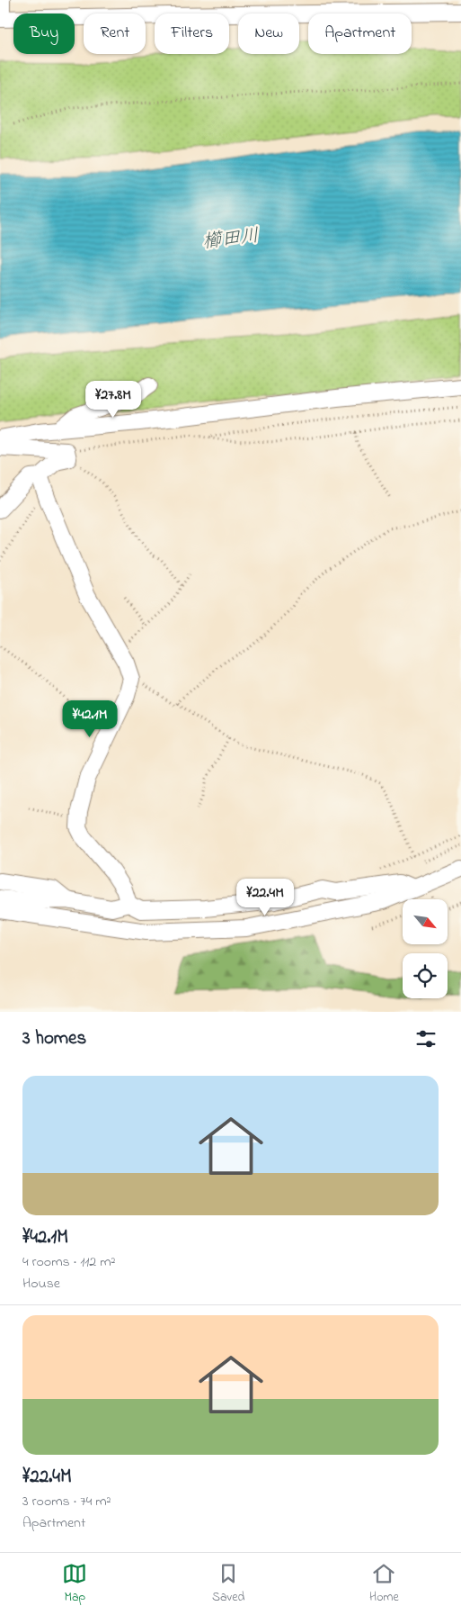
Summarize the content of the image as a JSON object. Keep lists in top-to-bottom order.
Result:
{
  "water": ["櫛田川"],
  "north": "bottom right",
  "page": {
    "chip": [
      "Buy",
      "Rent",
      "Filters",
      "New",
      "Apartment"
    ],
    "price": ["¥27.8M", "¥42.1M", "¥22.4M"],
    "heading": "3 homes",
    "list": [
      {
        "name": "¥42.1M",
        "note": "4 rooms · 112 m² · House"
      },
      {
        "name": "¥22.4M",
        "note": "3 rooms · 74 m² · Apartment"
      }
    ],
    "tabs": ["Map", "Saved", "Home"]
  }
}
